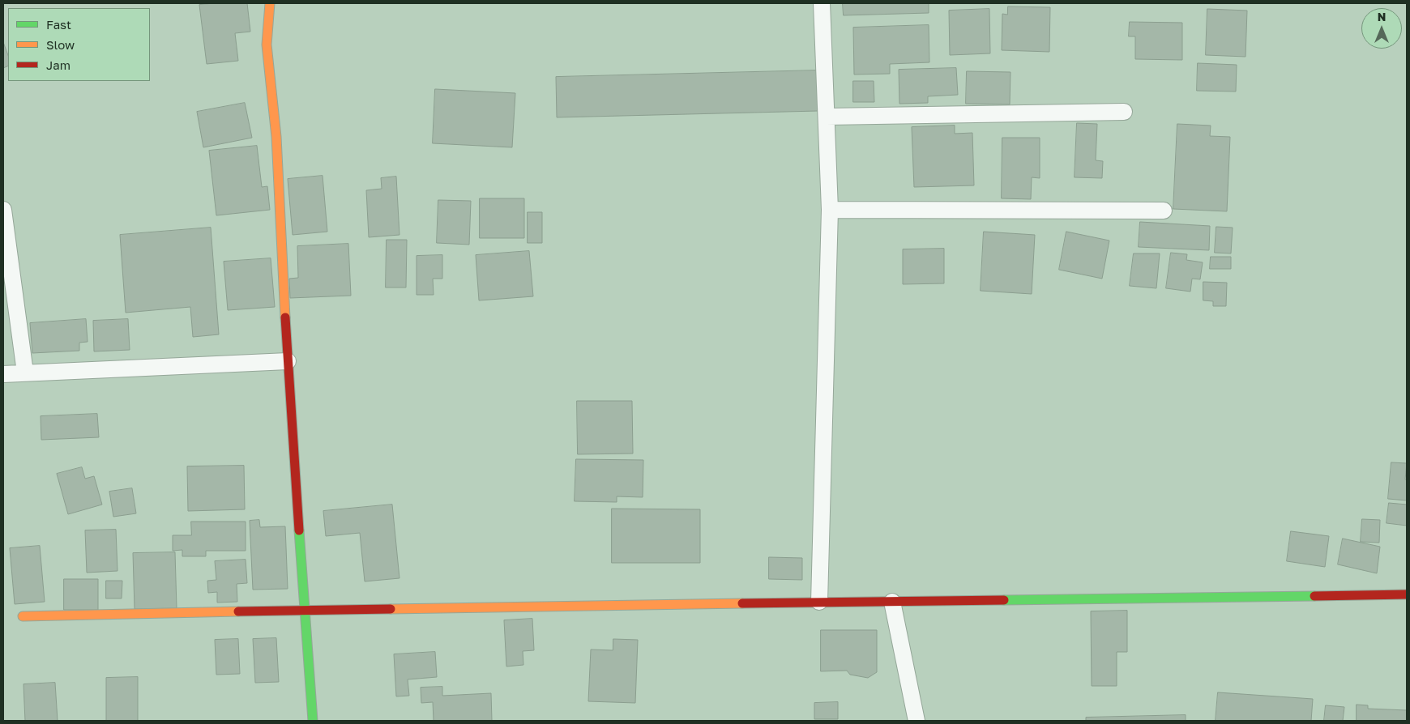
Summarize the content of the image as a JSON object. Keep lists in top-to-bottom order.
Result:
{
  "legend": ["Fast", "Slow", "Jam"],
  "north": "top"
}
